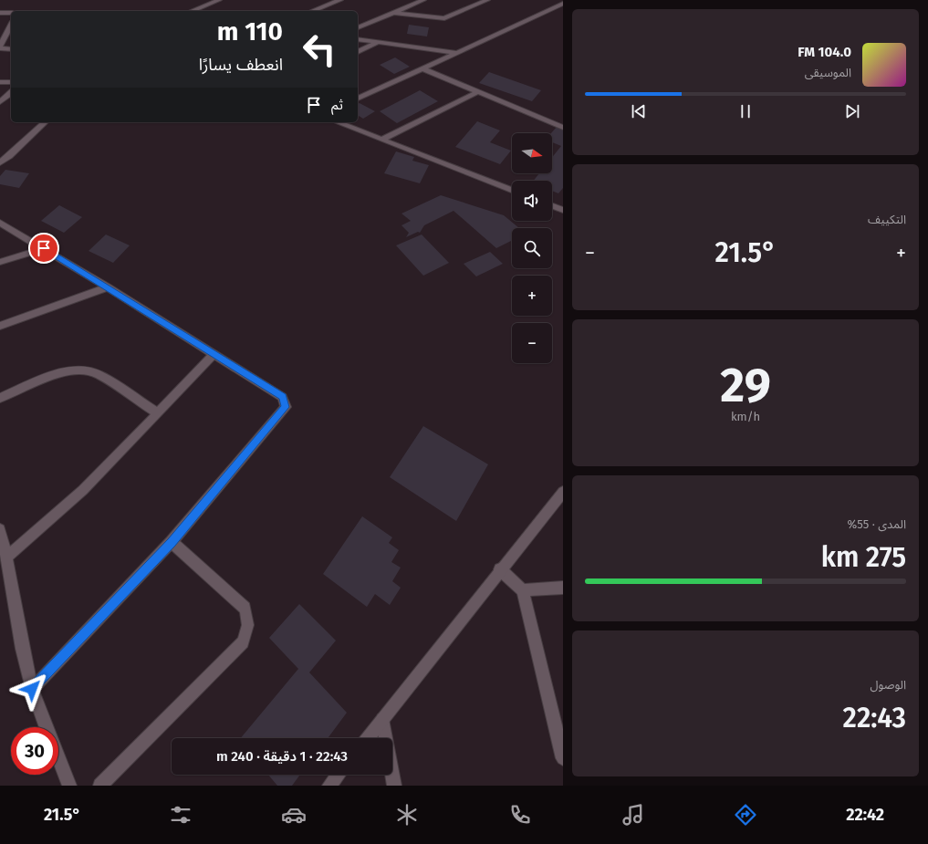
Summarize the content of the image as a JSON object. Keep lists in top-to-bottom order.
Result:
{
  "north": "right",
  "page": {
    "turn": ["110 m", "انعطف يسارًا"],
    "song": ["104.0 FM", "الموسيقى"],
    "then": "ثم",
    "map_buttons": ["+", "−"],
    "tile": [
      "التكييف",
      ["29", "km/h"],
      ["المدى · 55%", "275 km"],
      ["الوصول", "22:43"]
    ],
    "heat": ["−", "21.5°", "+"],
    "limit": "30",
    "trip": "22:43 · 1 دقيقة · 240 m",
    "tabs": ["22:42", "21.5°"]
  }
}
